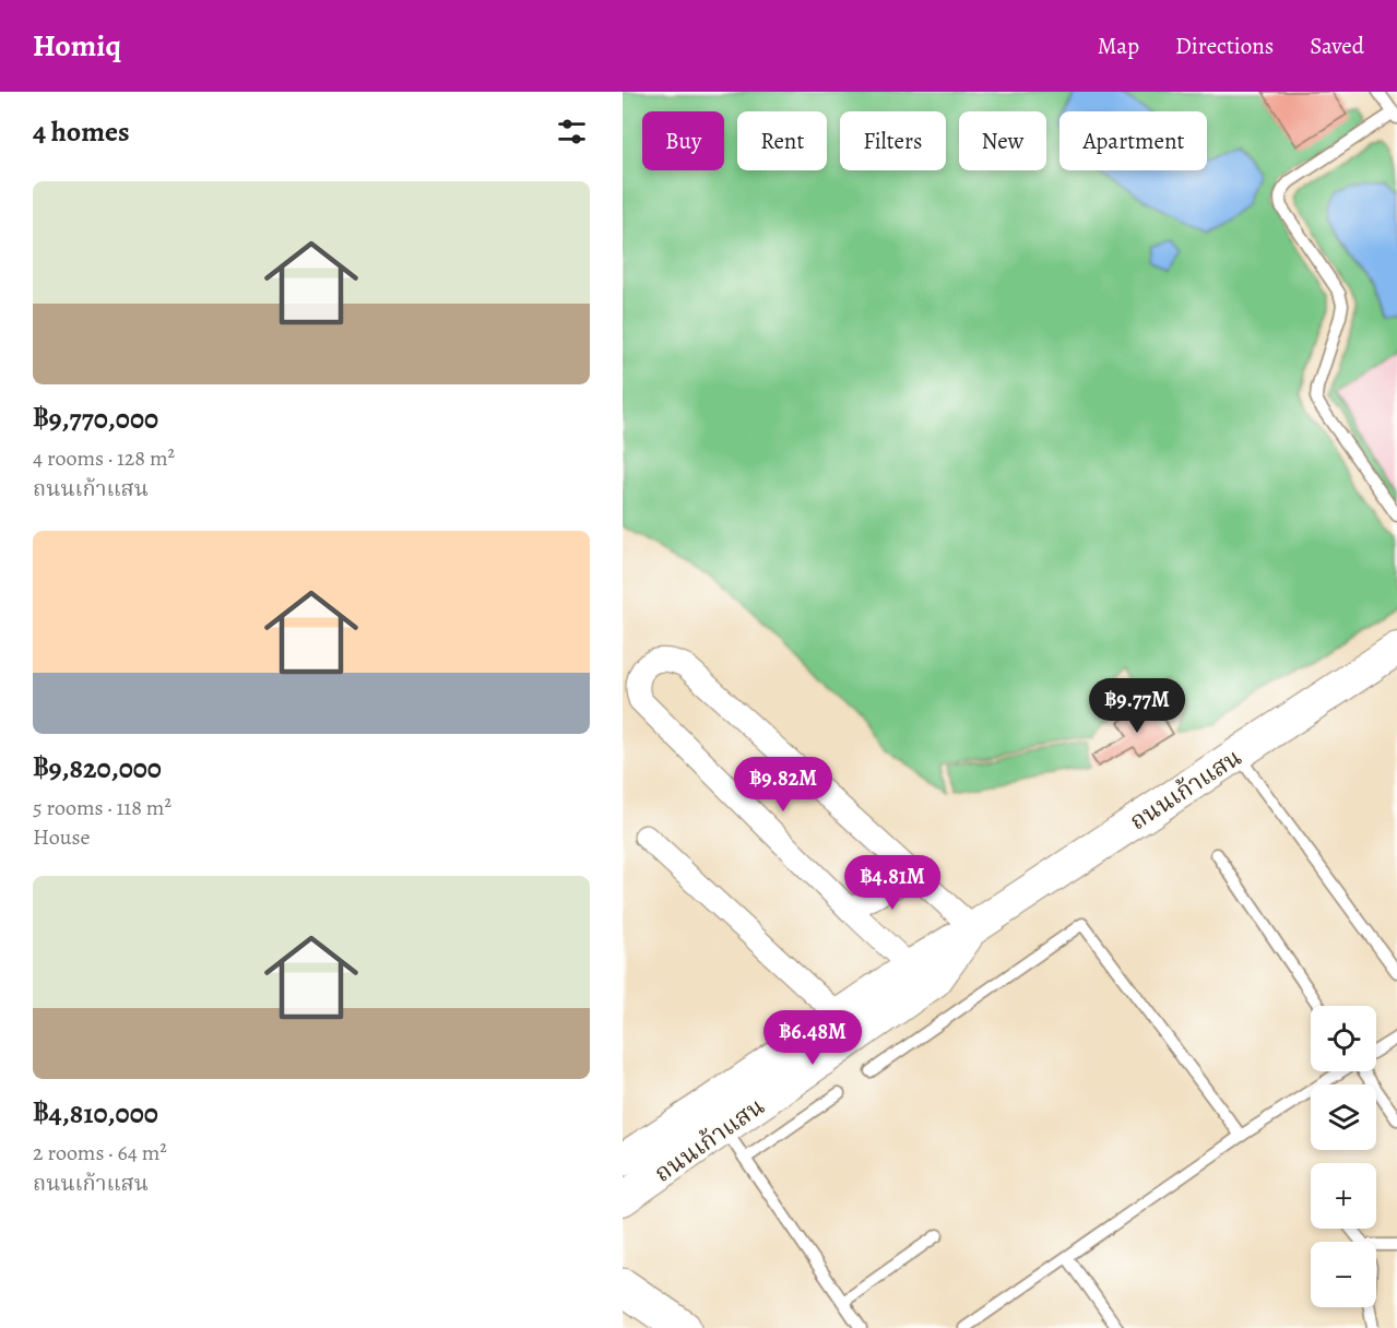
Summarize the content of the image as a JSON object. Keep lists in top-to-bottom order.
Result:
{
  "streets": {
    "main road": ["ถนนเก้าแสน"]
  },
  "page": {
    "header": "Homiq",
    "nav": ["Map", "Directions", "Saved"],
    "heading": "4 homes",
    "chip": [
      "Buy",
      "Rent",
      "Filters",
      "New",
      "Apartment"
    ],
    "list": [
      {
        "name": "฿9,770,000",
        "note": "4 rooms · 128 m² · ถนนเก้าแสน"
      },
      {
        "name": "฿9,820,000",
        "note": "5 rooms · 118 m² · House"
      },
      {
        "name": "฿4,810,000",
        "note": "2 rooms · 64 m² · ถนนเก้าแสน"
      }
    ],
    "price": [
      "฿9.77M",
      "฿9.82M",
      "฿4.81M",
      "฿6.48M"
    ],
    "map_buttons": ["+", "−"]
  }
}
